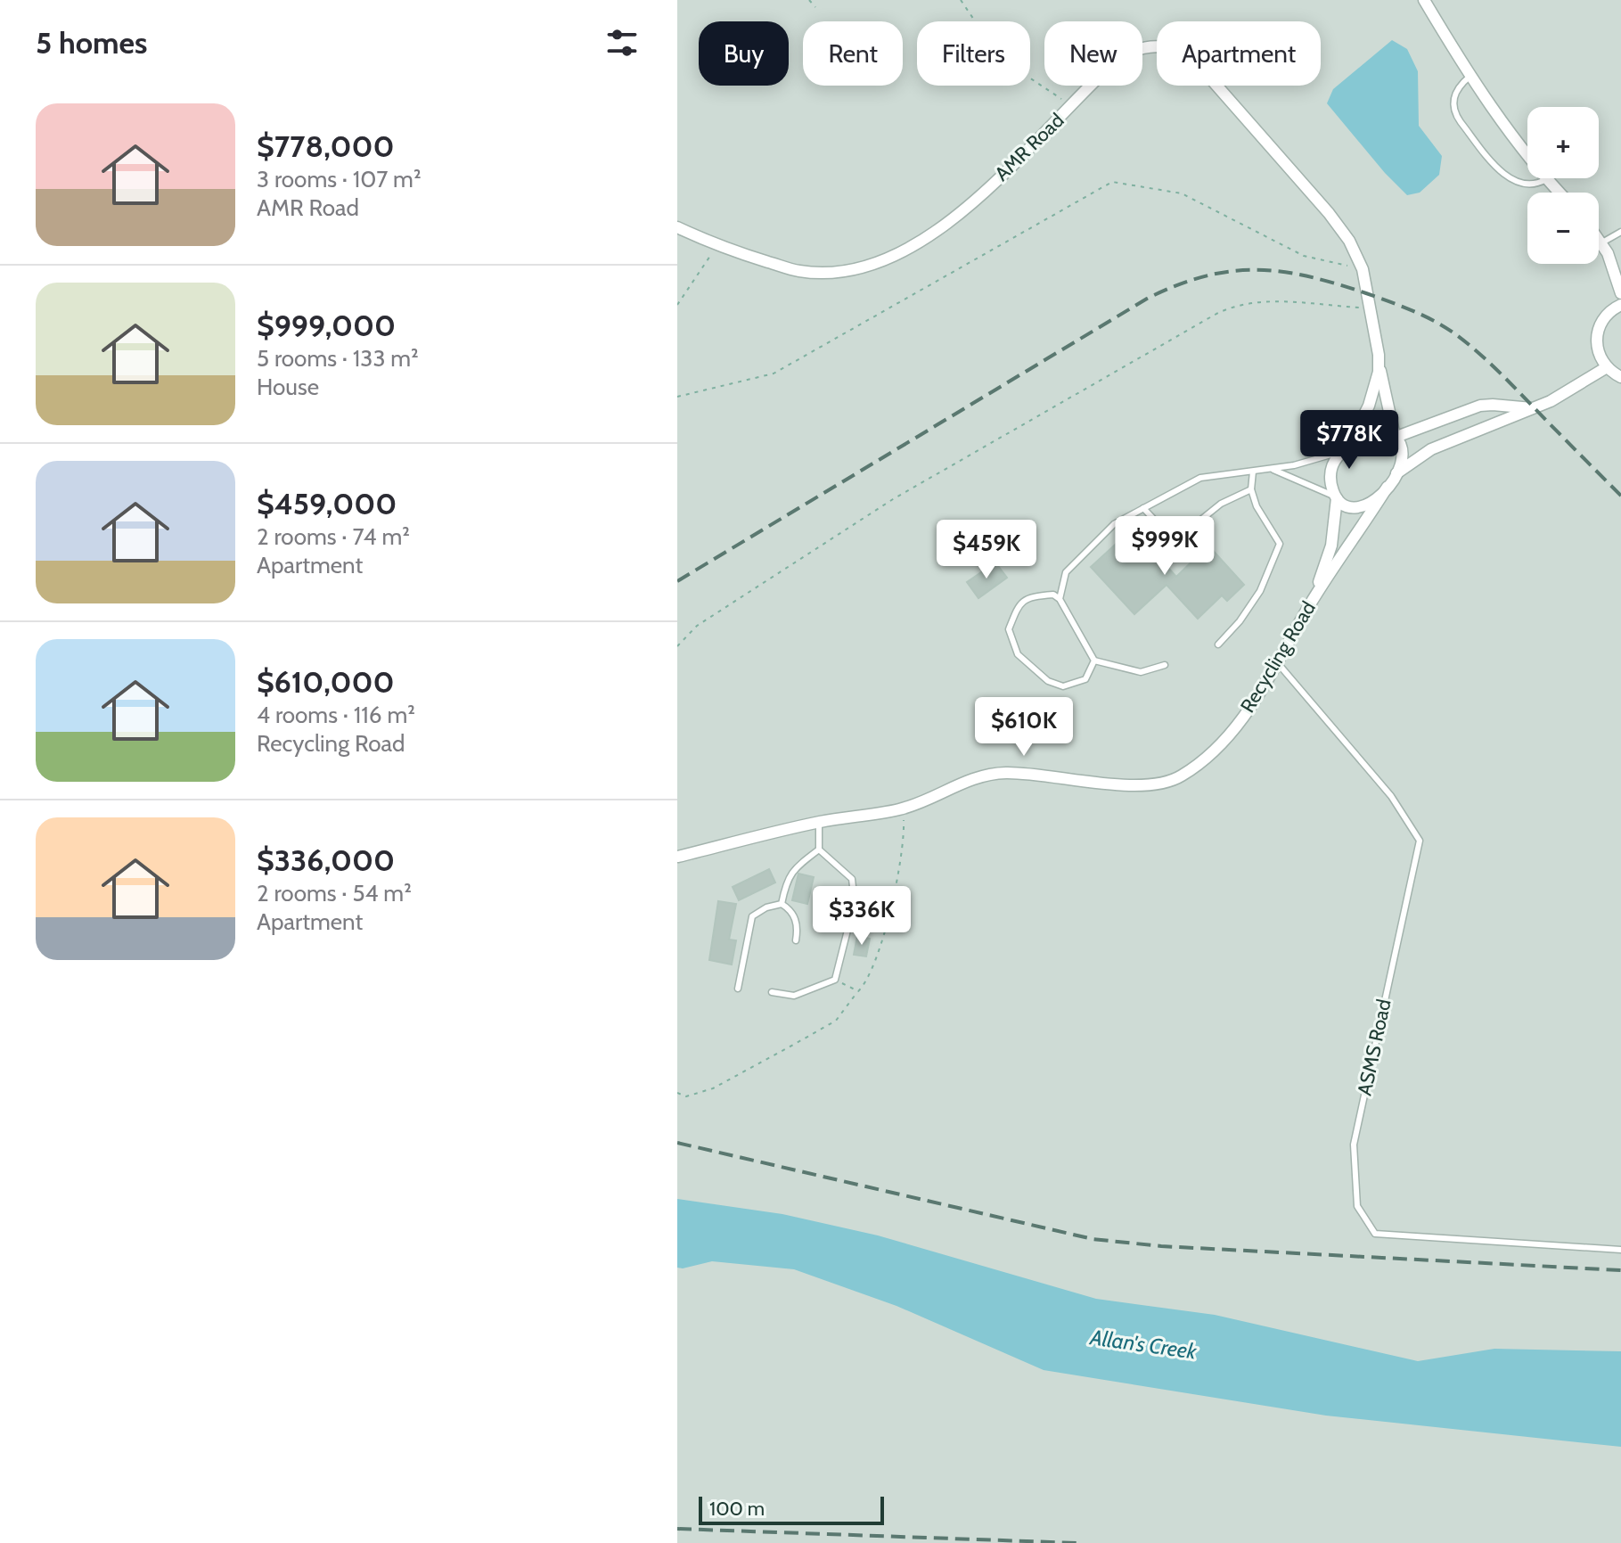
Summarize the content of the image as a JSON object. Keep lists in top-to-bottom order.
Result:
{
  "streets": {
    "street": ["AMR Road", "Recycling Road"],
    "lane": ["ASMS Road"]
  },
  "crossings": [
    ["AMR Road", "Recycling Road"],
    ["Recycling Road", "ASMS Road"]
  ],
  "water": ["Allan's Creek"],
  "scale_bar": "100 m",
  "page": {
    "heading": "5 homes",
    "chip": [
      "Buy",
      "Rent",
      "Filters",
      "New",
      "Apartment"
    ],
    "list": [
      {
        "name": "$778,000",
        "note": "3 rooms · 107 m² · AMR Road"
      },
      {
        "name": "$999,000",
        "note": "5 rooms · 133 m² · House"
      },
      {
        "name": "$459,000",
        "note": "2 rooms · 74 m² · Apartment"
      },
      {
        "name": "$610,000",
        "note": "4 rooms · 116 m² · Recycling Road"
      },
      {
        "name": "$336,000",
        "note": "2 rooms · 54 m² · Apartment"
      }
    ],
    "map_buttons": ["+", "−"],
    "price": [
      "$778K",
      "$999K",
      "$459K",
      "$610K",
      "$336K"
    ],
    "scale": "100 m"
  }
}
